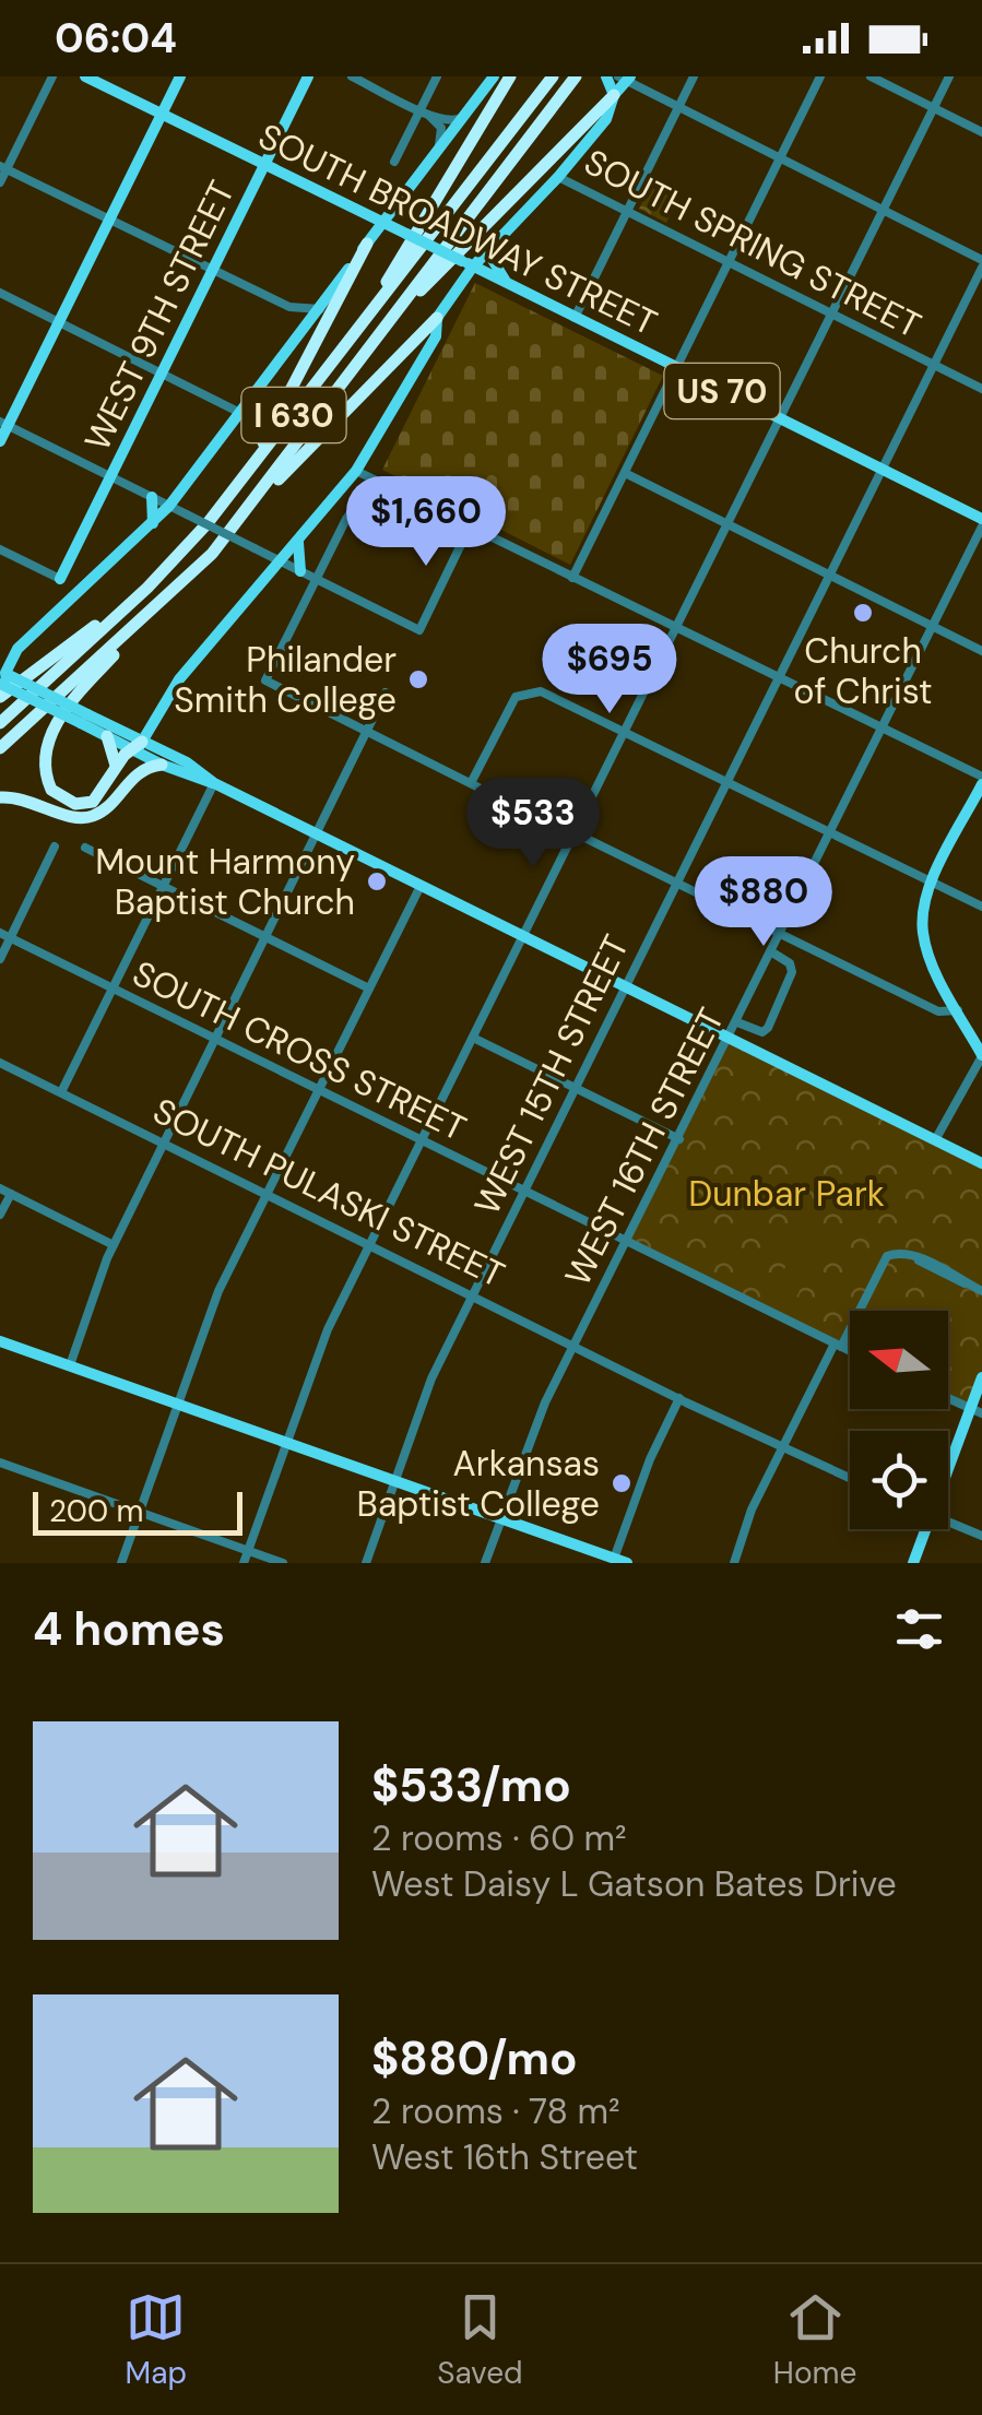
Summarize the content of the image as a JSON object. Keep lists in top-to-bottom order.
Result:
{
  "streets": {
    "highway": ["I 630"],
    "main road": ["SOUTH BROADWAY STREET", "WEST 9TH STREET", "US 70"],
    "street": [
      "SOUTH SPRING STREET",
      "SOUTH CROSS STREET",
      "WEST 15TH STREET",
      "WEST 16TH STREET",
      "SOUTH PULASKI STREET"
    ]
  },
  "crossings": [
    ["SOUTH BROADWAY STREET", "WEST 9TH STREET"],
    ["SOUTH BROADWAY STREET", "WEST 15TH STREET"],
    ["SOUTH BROADWAY STREET", "WEST 16TH STREET"],
    ["SOUTH SPRING STREET", "WEST 15TH STREET"],
    ["SOUTH CROSS STREET", "WEST 15TH STREET"],
    ["SOUTH CROSS STREET", "WEST 16TH STREET"],
    ["WEST 15TH STREET", "SOUTH PULASKI STREET"],
    ["WEST 16TH STREET", "SOUTH PULASKI STREET"]
  ],
  "parks": ["Dunbar Park"],
  "places": [
    "Church of Christ",
    "Philander Smith College",
    "Mount Harmony Baptist Church",
    "Arkansas Baptist College"
  ],
  "scale_bar": "200 m",
  "north": "left",
  "page": {
    "status": "06:04",
    "price": [
      "$1,660",
      "$695",
      "$533",
      "$880"
    ],
    "scale": "200 m",
    "heading": "4 homes",
    "list": [
      {
        "name": "$533/mo",
        "note": "2 rooms · 60 m² · West Daisy L Gatson Bates Drive"
      },
      {
        "name": "$880/mo",
        "note": "2 rooms · 78 m² · West 16th Street"
      }
    ],
    "tabs": ["Map", "Saved", "Home"]
  }
}
